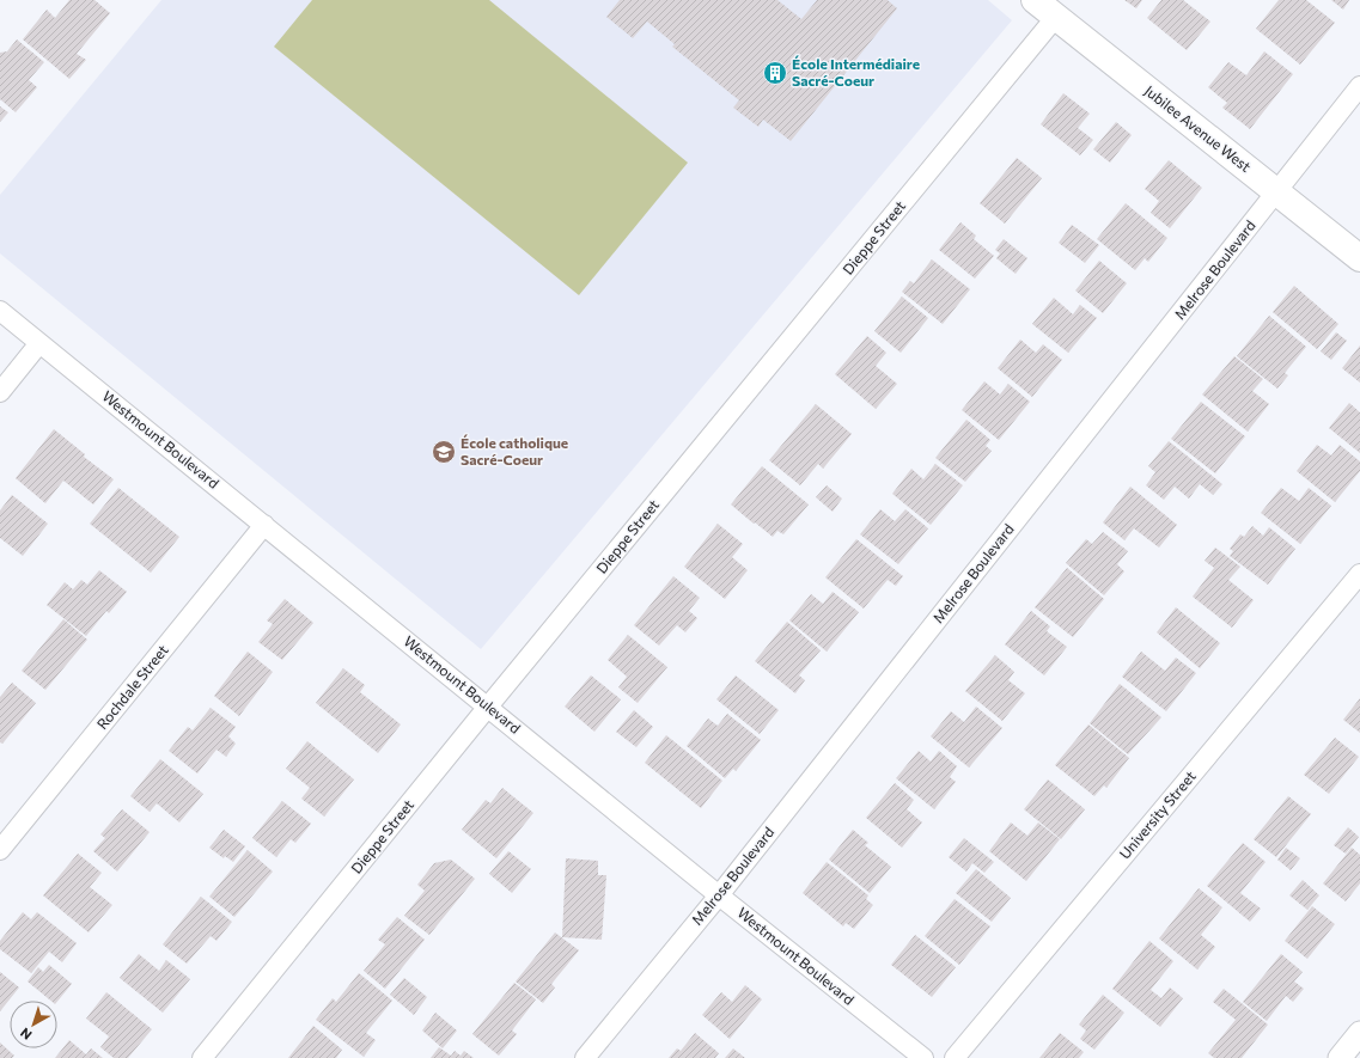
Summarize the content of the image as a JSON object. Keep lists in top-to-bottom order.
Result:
{
  "streets": {
    "main road": ["Jubilee Avenue West"],
    "street": [
      "Dieppe Street",
      "Melrose Boulevard",
      "Westmount Boulevard",
      "Rochdale Street",
      "University Street"
    ]
  },
  "crossings": [
    ["Jubilee Avenue West", "Dieppe Street"],
    ["Jubilee Avenue West", "Melrose Boulevard"],
    ["Dieppe Street", "Westmount Boulevard"],
    ["Melrose Boulevard", "Westmount Boulevard"],
    ["Westmount Boulevard", "Rochdale Street"]
  ],
  "places": {
    "building": ["École Intermédiaire Sacré-Coeur"],
    "school or university": ["École catholique Sacré-Coeur"]
  },
  "north": "bottom left"
}
